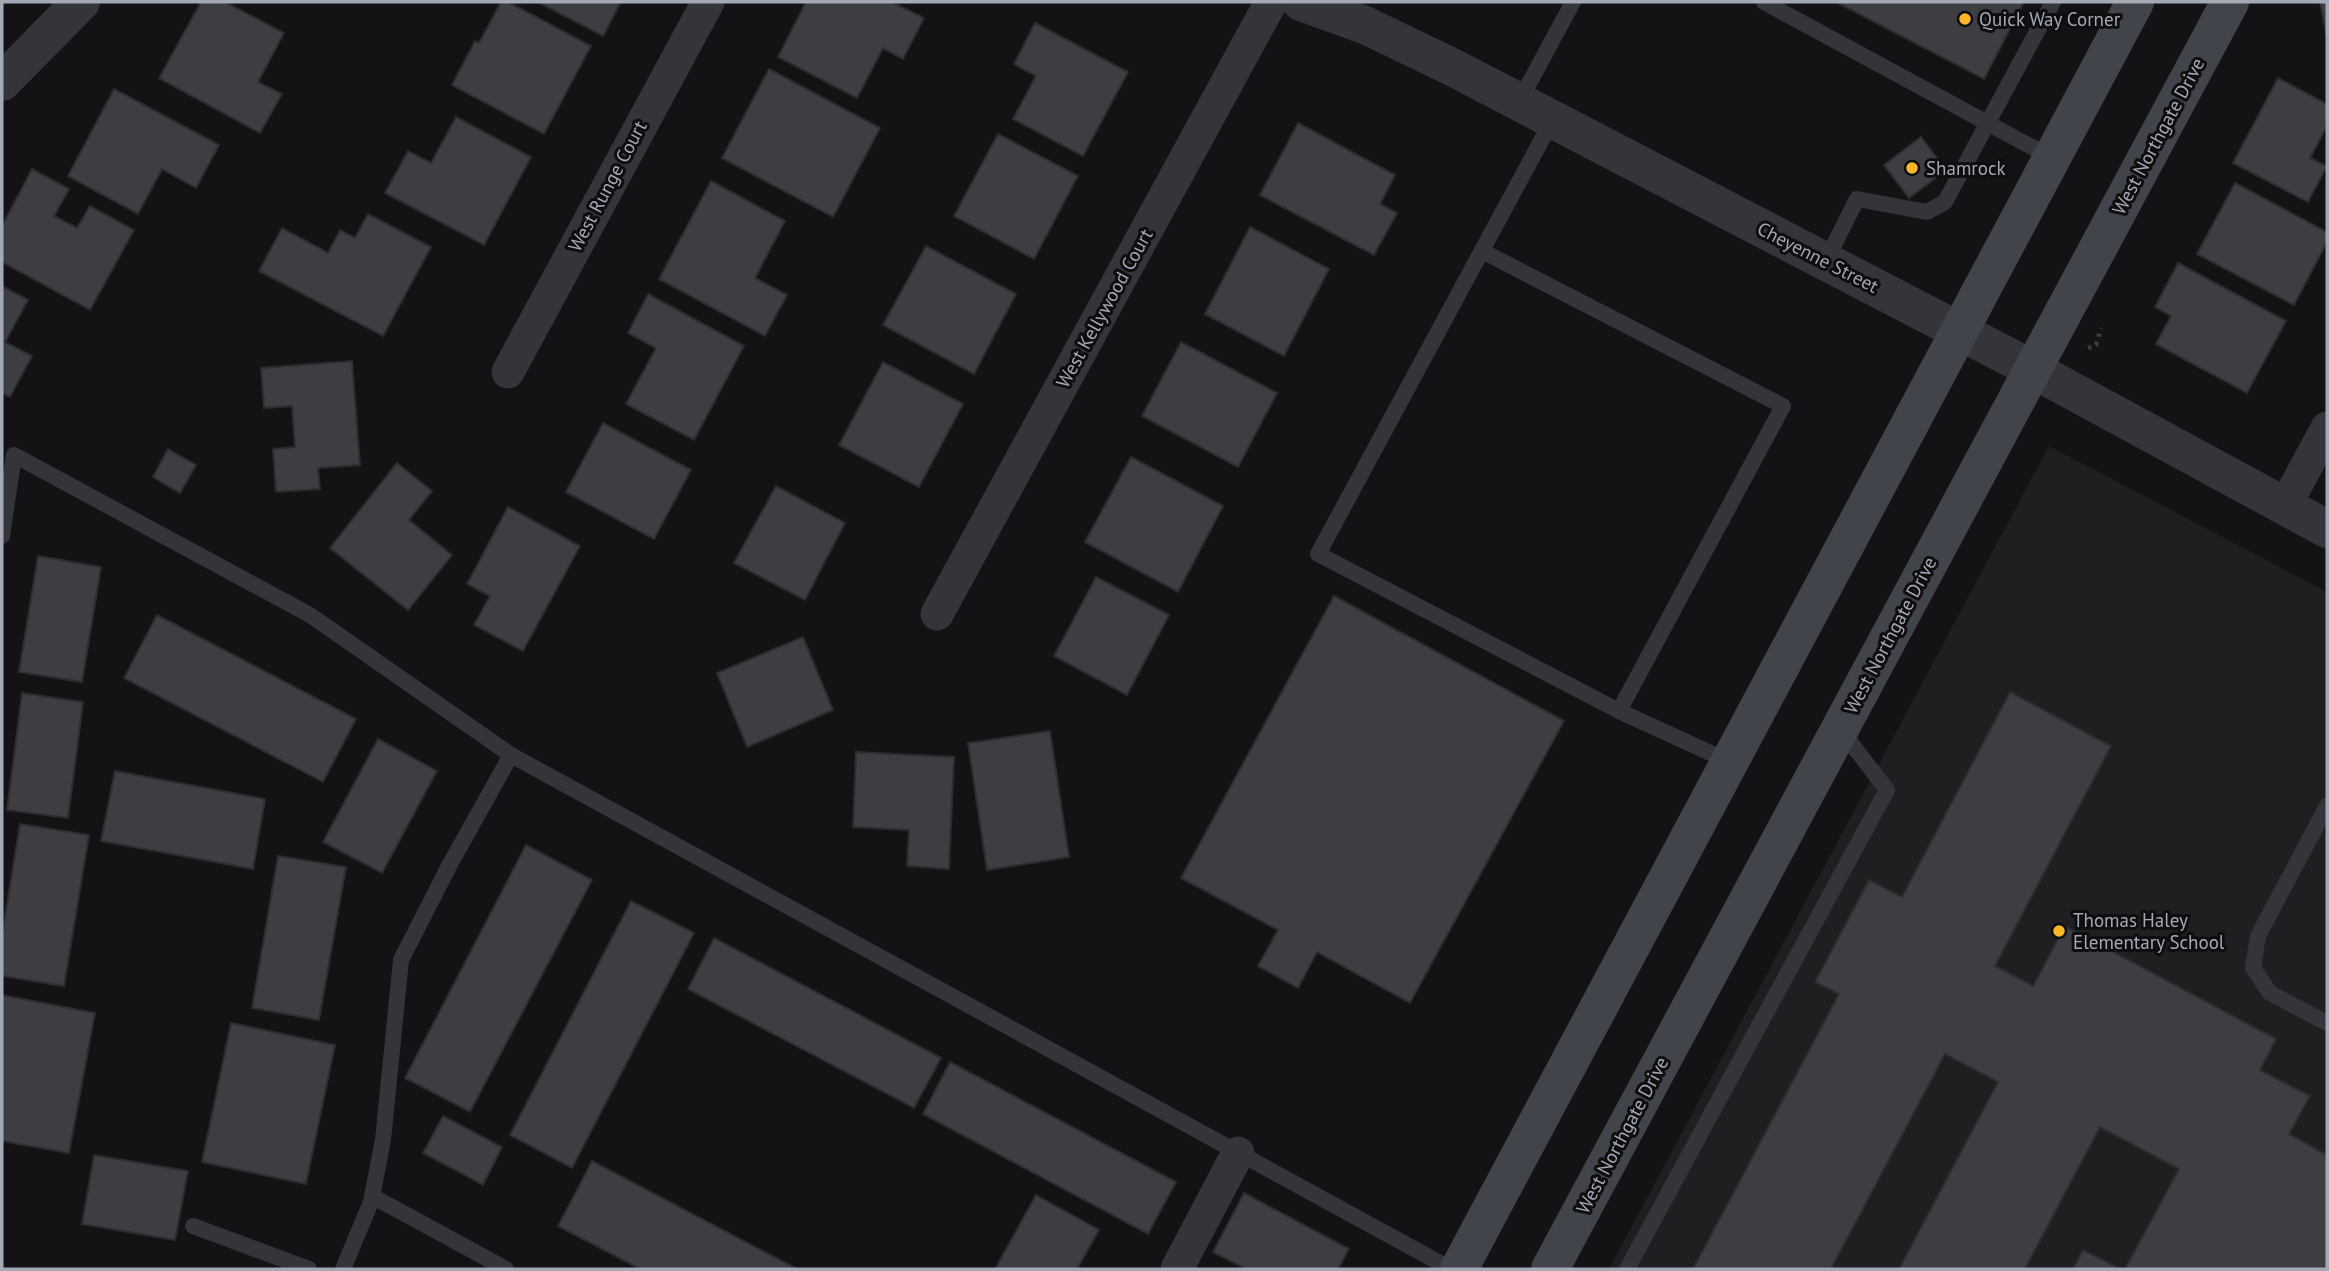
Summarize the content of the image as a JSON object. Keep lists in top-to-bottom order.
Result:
{
  "streets": {
    "main road": ["West Northgate Drive"],
    "street": ["West Runge Court", "Cheyenne Street", "West Kellywood Court"]
  },
  "crossings": [
    ["West Northgate Drive", "Cheyenne Street"]
  ],
  "places": ["Quick Way Corner", "Shamrock", "Thomas Haley Elementary School"]
}
